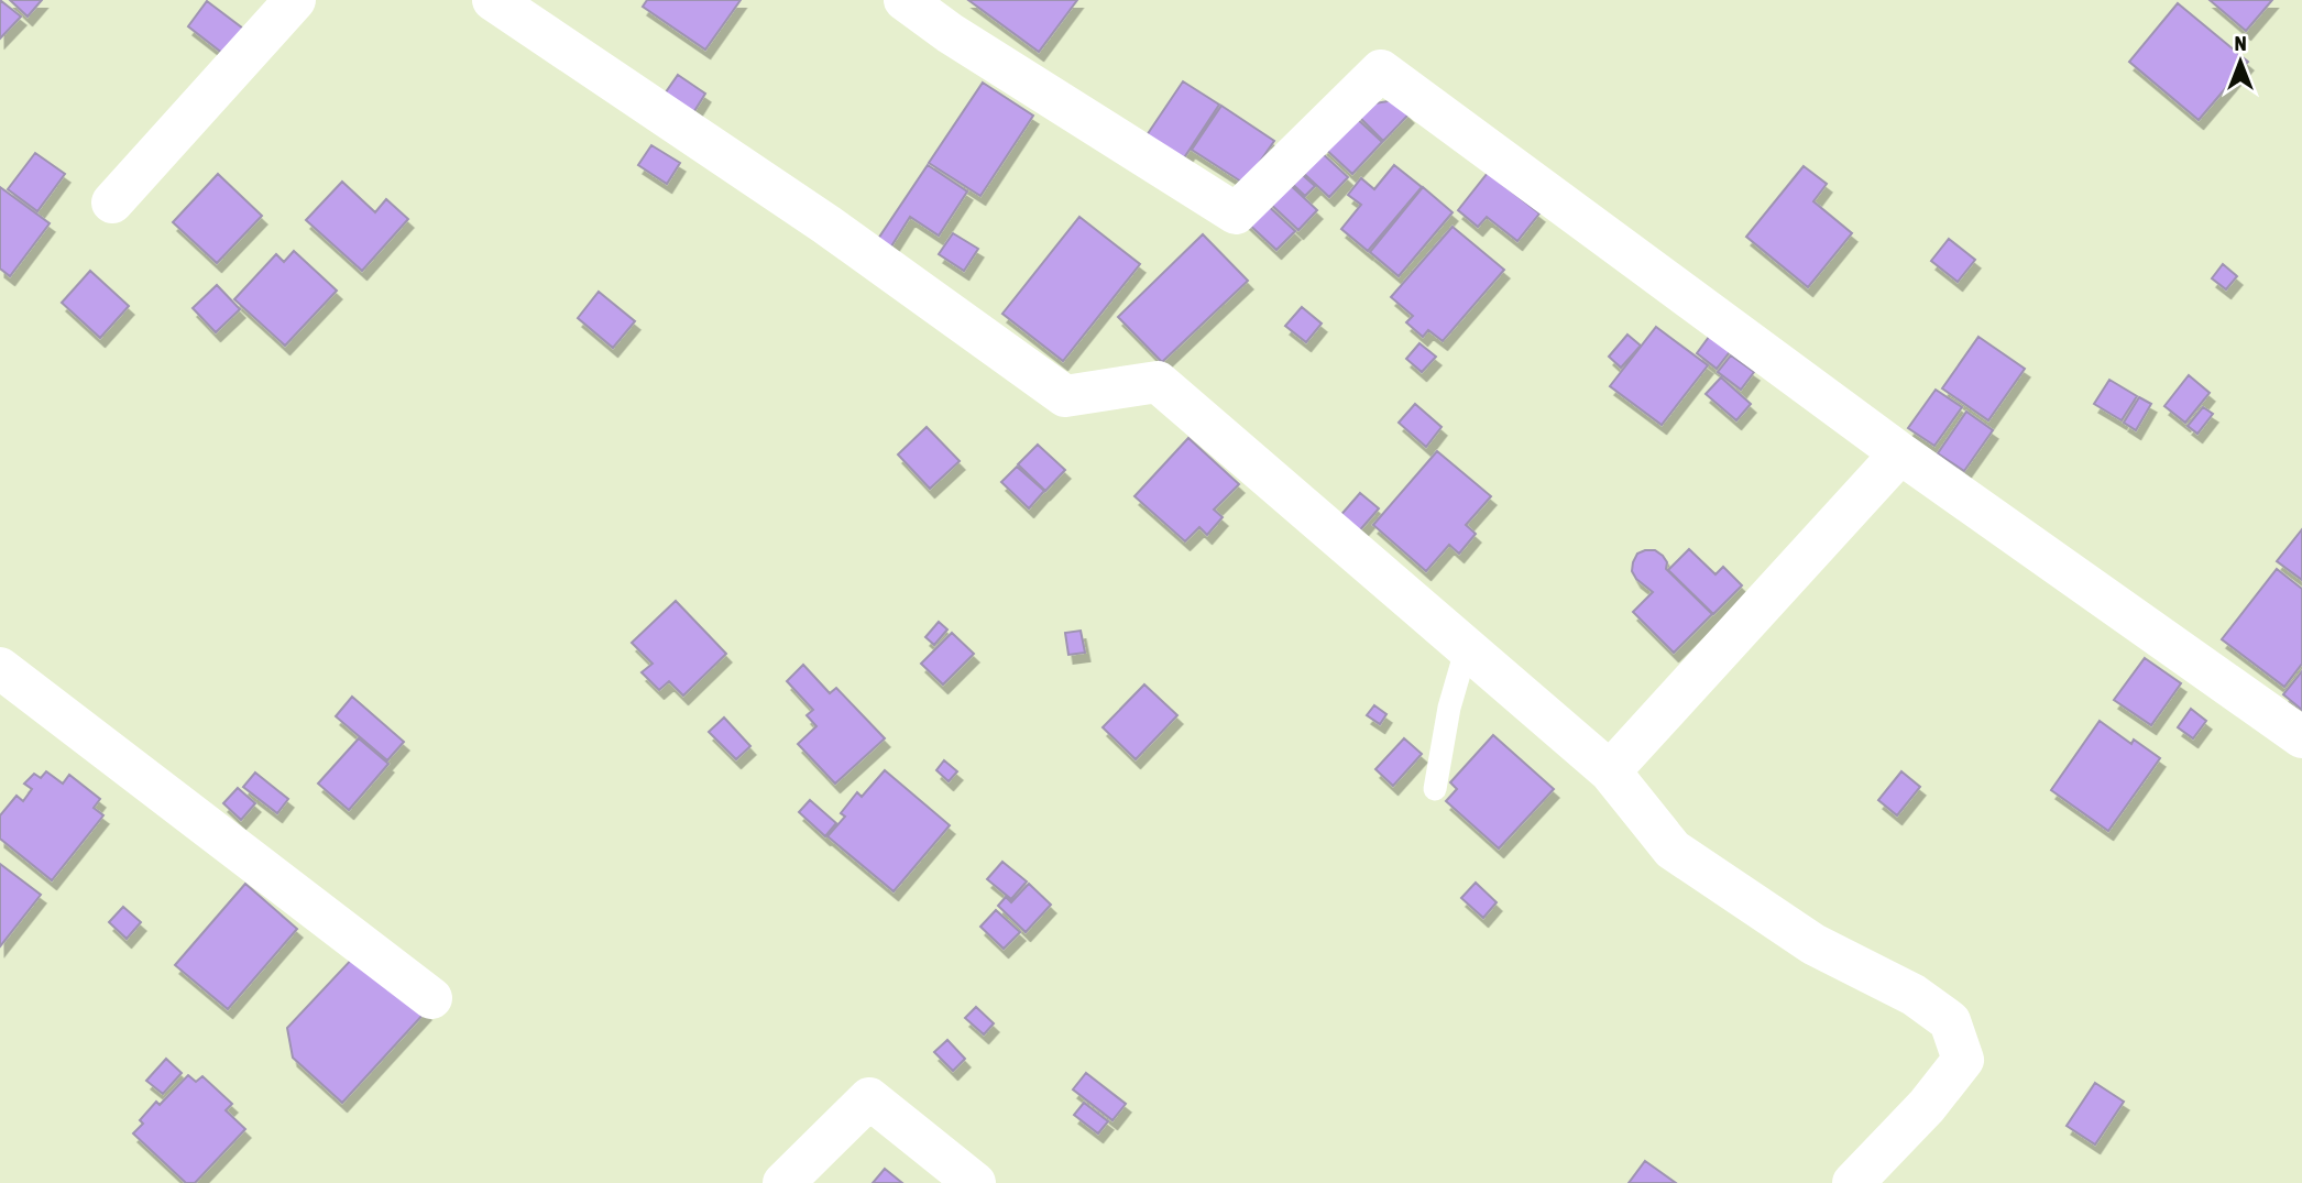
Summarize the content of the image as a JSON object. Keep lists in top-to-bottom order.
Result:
{
  "north": "top"
}
